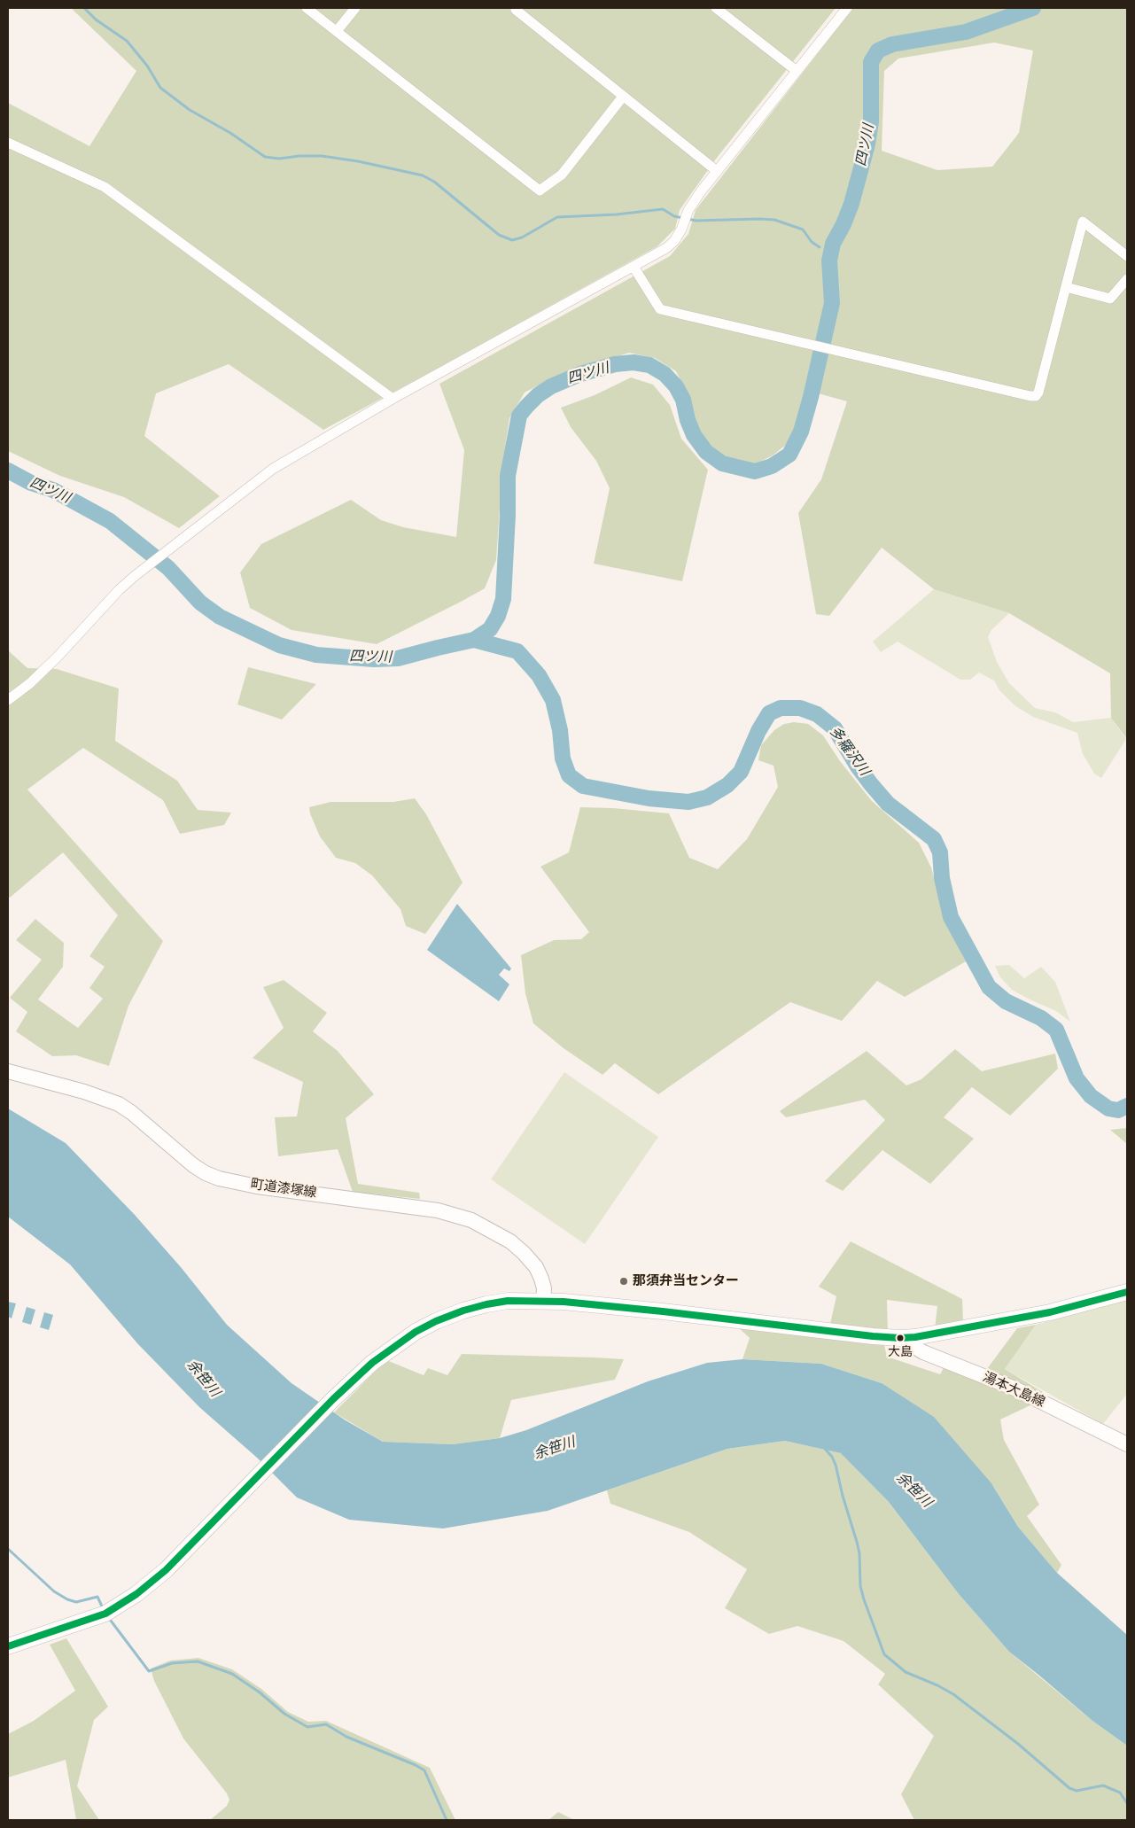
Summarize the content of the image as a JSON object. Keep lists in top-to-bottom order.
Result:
{
  "streets": {
    "street": ["町道漆塚線", "湯本大島線"]
  },
  "water": ["四ツ川", "多羅沢川", "余笹川"],
  "places": ["那須弁当センター", "大島"]
}
